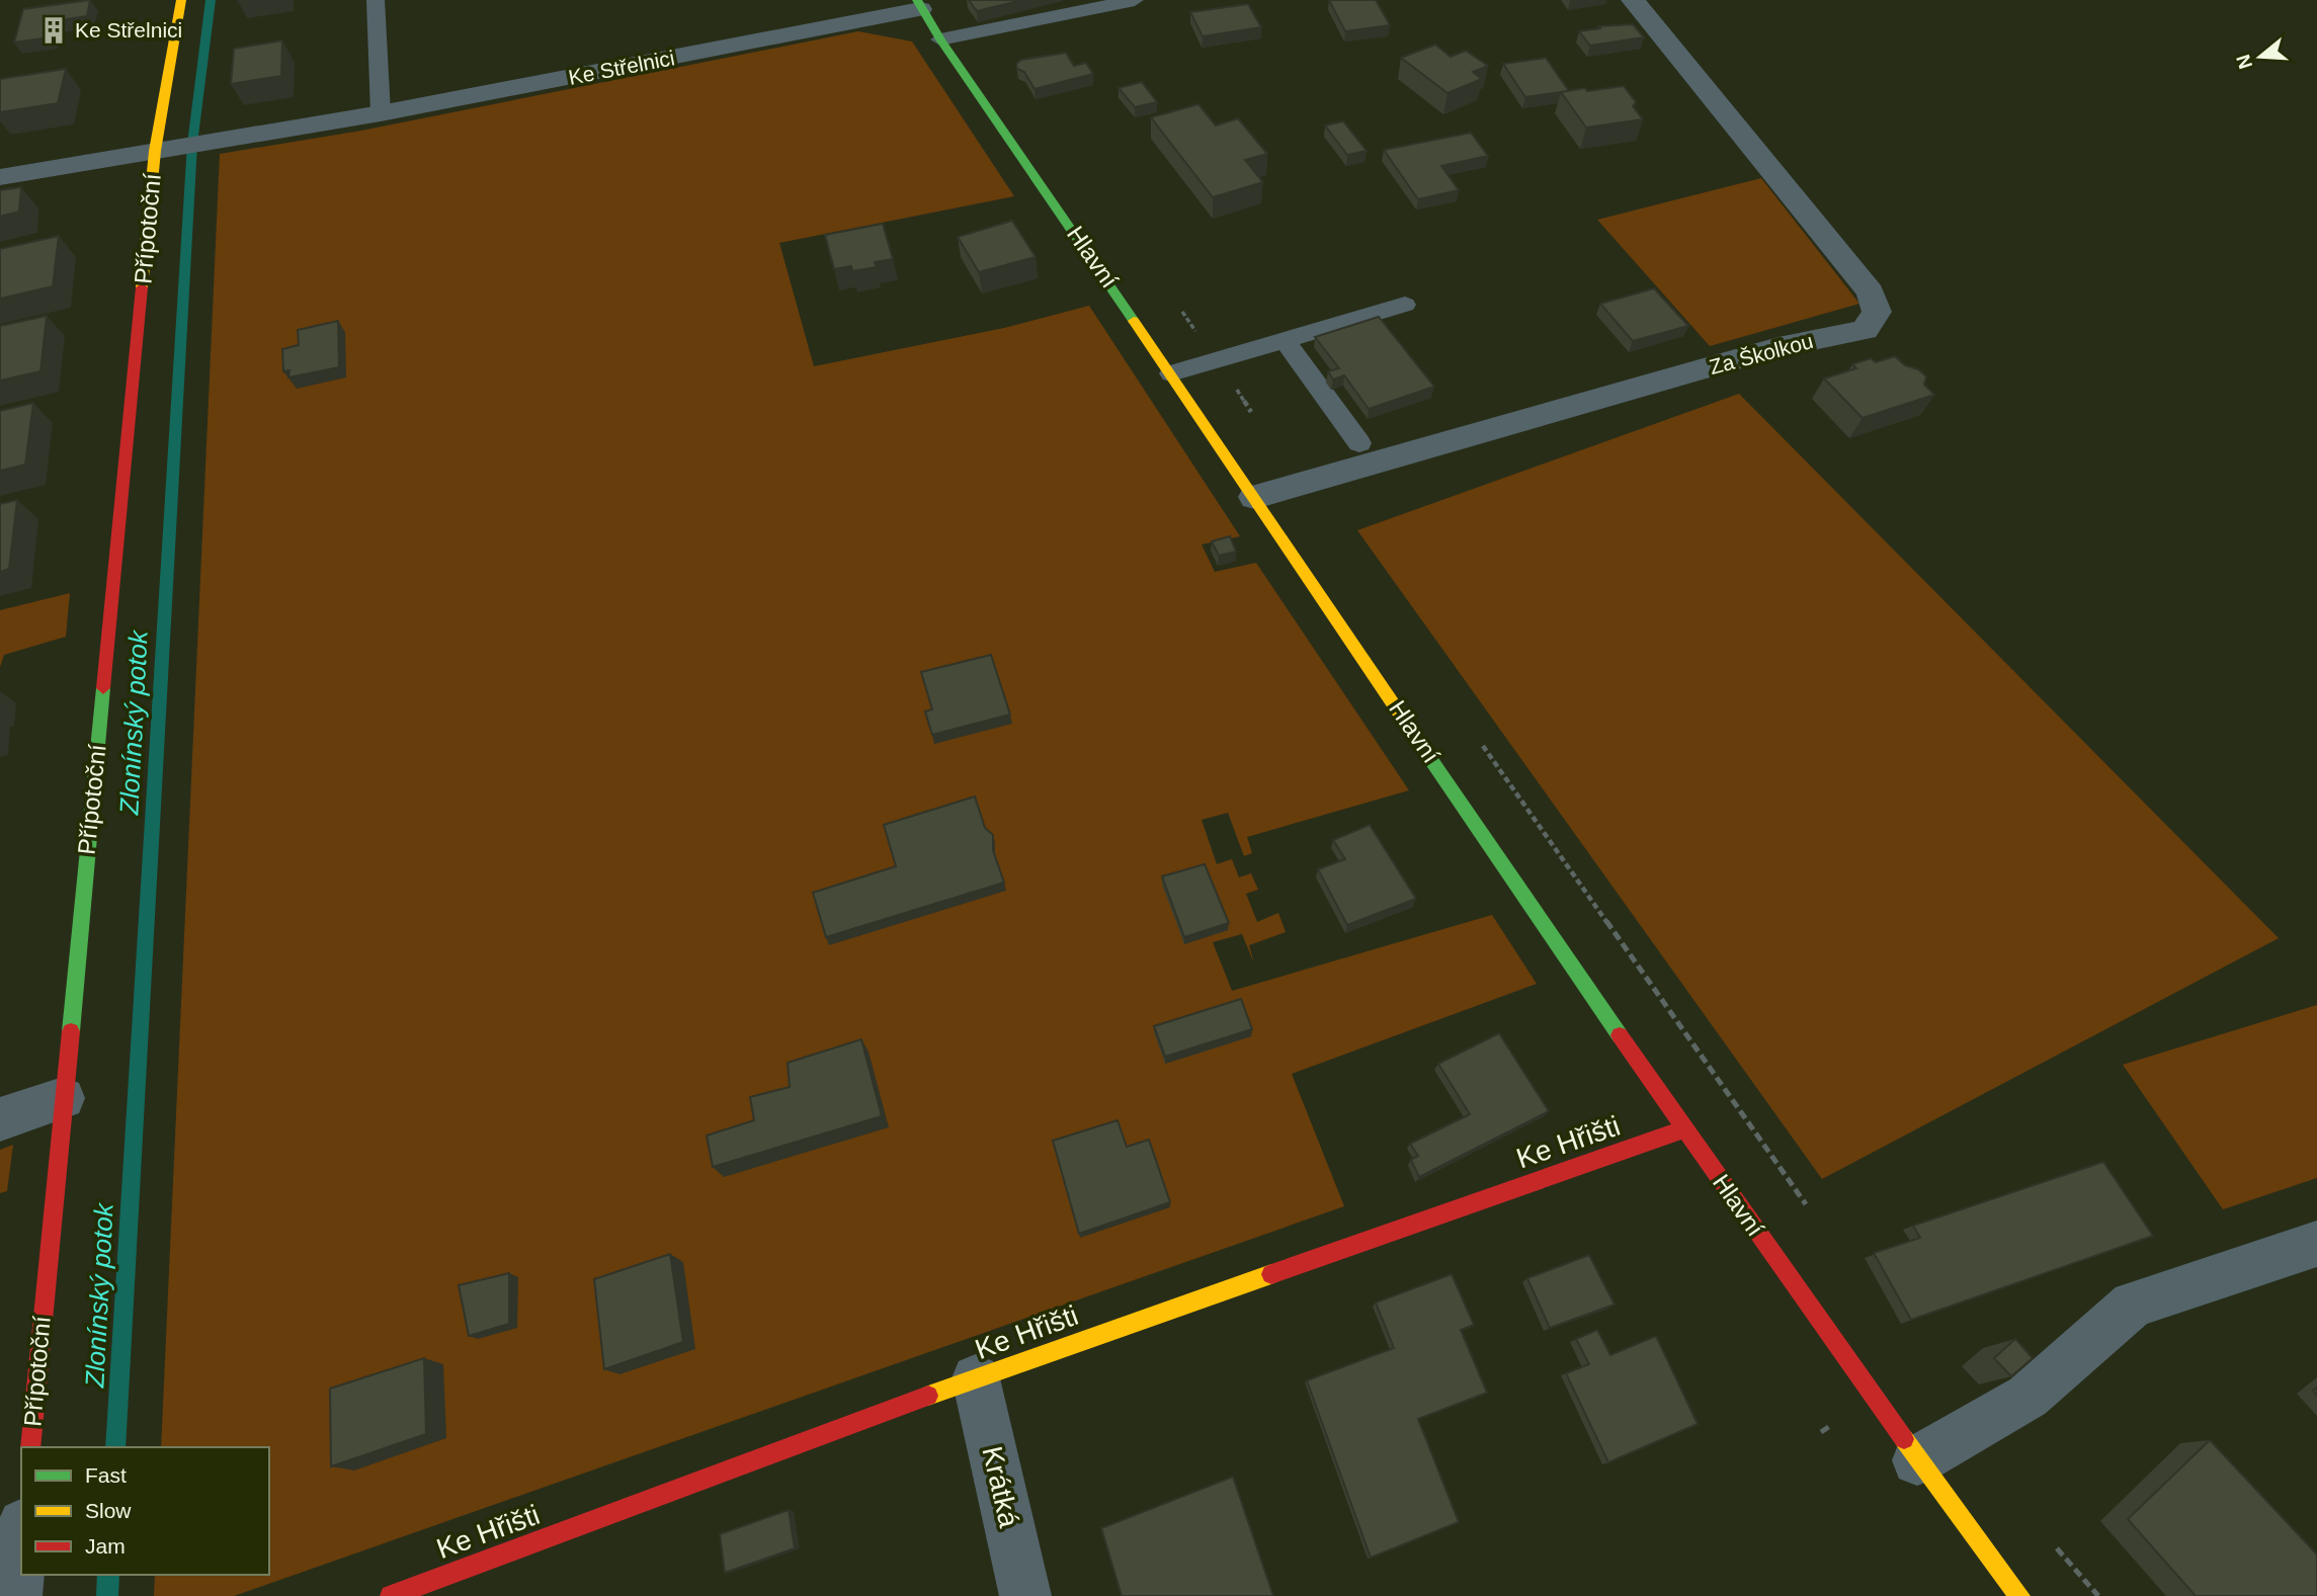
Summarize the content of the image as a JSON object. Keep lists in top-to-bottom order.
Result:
{
  "streets": {
    "street": [
      "Ke Střelnici",
      "Přípotoční",
      "Hlavní",
      "Za Školkou",
      "Ke Hřišti",
      "Krátká"
    ]
  },
  "crossings": [
    ["Ke Střelnici", "Přípotoční"],
    ["Ke Střelnici", "Hlavní"],
    ["Hlavní", "Za Školkou"],
    ["Hlavní", "Ke Hřišti"],
    ["Ke Hřišti", "Krátká"]
  ],
  "water": ["Zlonínský potok"],
  "places": {
    "building": ["Ke Střelnici"]
  },
  "legend": ["Fast", "Slow", "Jam"],
  "north": "left"
}
